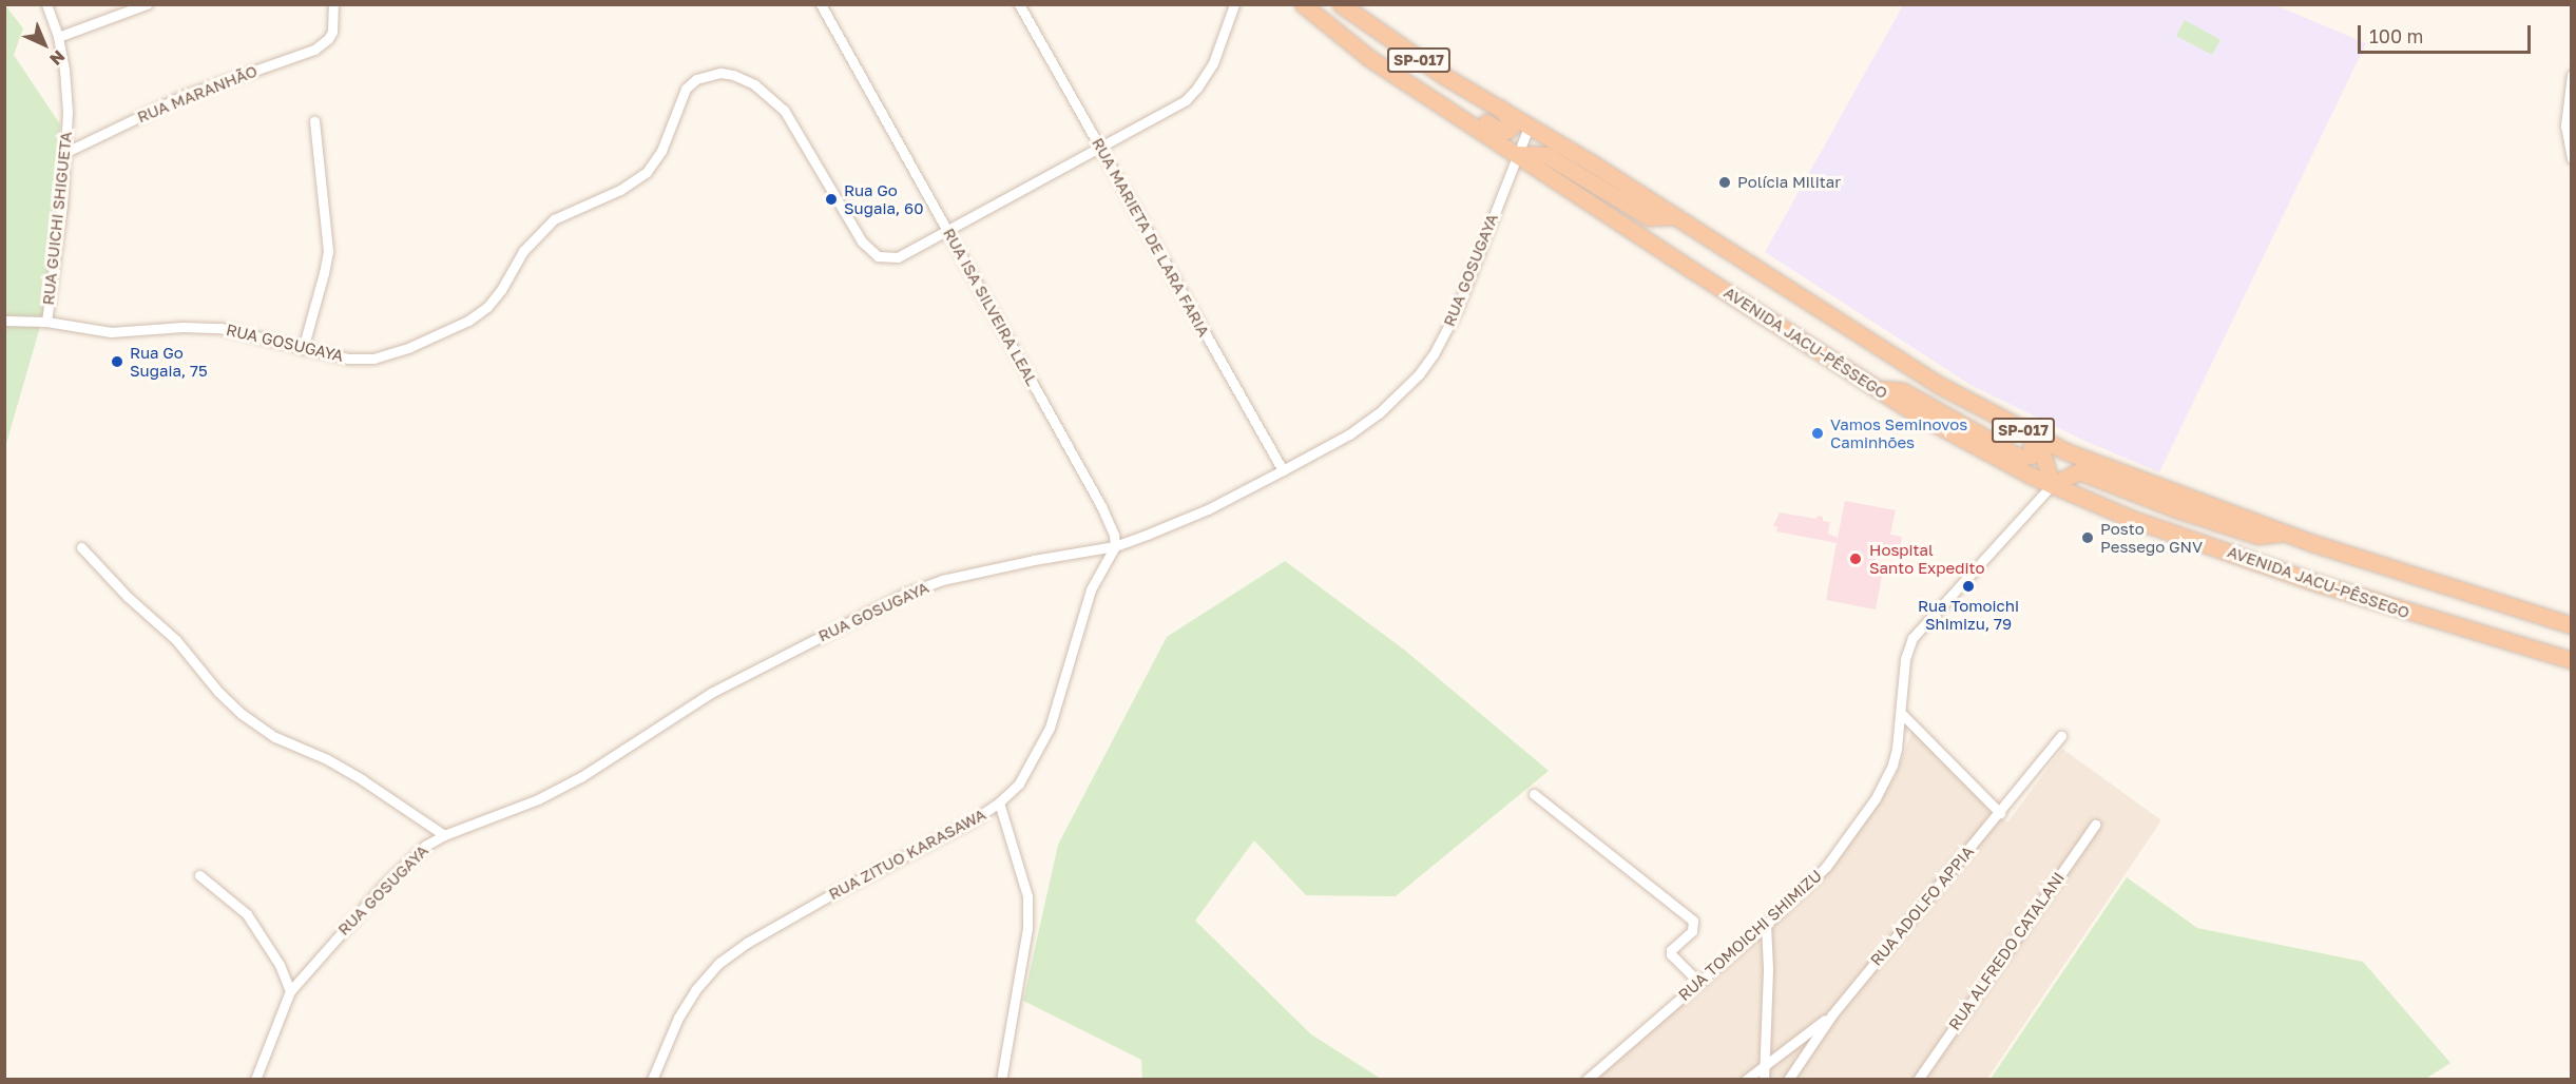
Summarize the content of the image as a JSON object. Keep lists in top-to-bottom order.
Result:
{
  "streets": {
    "highway": ["SP-017", "AVENIDA JACU-PÊSSEGO"],
    "street": [
      "RUA MARANHÃO",
      "RUA GUICHI SHIGUETA",
      "RUA MARIETA DE LARA FARIA",
      "RUA GOSUGAYA",
      "RUA ISA SILVEIRA LEAL",
      "RUA ZITUO KARASAWA",
      "RUA ADOLFO APPIA",
      "RUA TOMOICHI SHIMIZU",
      "RUA ALFREDO CATALANI"
    ]
  },
  "crossings": [
    ["SP-017", "RUA GOSUGAYA"],
    ["RUA MARANHÃO", "RUA GUICHI SHIGUETA"],
    ["RUA GUICHI SHIGUETA", "RUA GOSUGAYA"],
    ["RUA MARIETA DE LARA FARIA", "RUA GOSUGAYA"],
    ["RUA GOSUGAYA", "RUA ISA SILVEIRA LEAL"],
    ["RUA GOSUGAYA", "AVENIDA JACU-PÊSSEGO"],
    ["RUA GOSUGAYA", "RUA ZITUO KARASAWA"],
    ["RUA ISA SILVEIRA LEAL", "RUA ZITUO KARASAWA"],
    ["AVENIDA JACU-PÊSSEGO", "RUA TOMOICHI SHIMIZU"]
  ],
  "places": [
    "Polícia Militar",
    "Rua Go Sugaia, 60",
    "Rua Go Sugaia, 75",
    "Vamos Seminovos Caminhões",
    "Posto Pessego GNV",
    "Hospital Santo Expedito",
    "Rua Tomoichi Shimizu, 79"
  ],
  "scale_bar": "100 m",
  "north": "bottom right"
}
